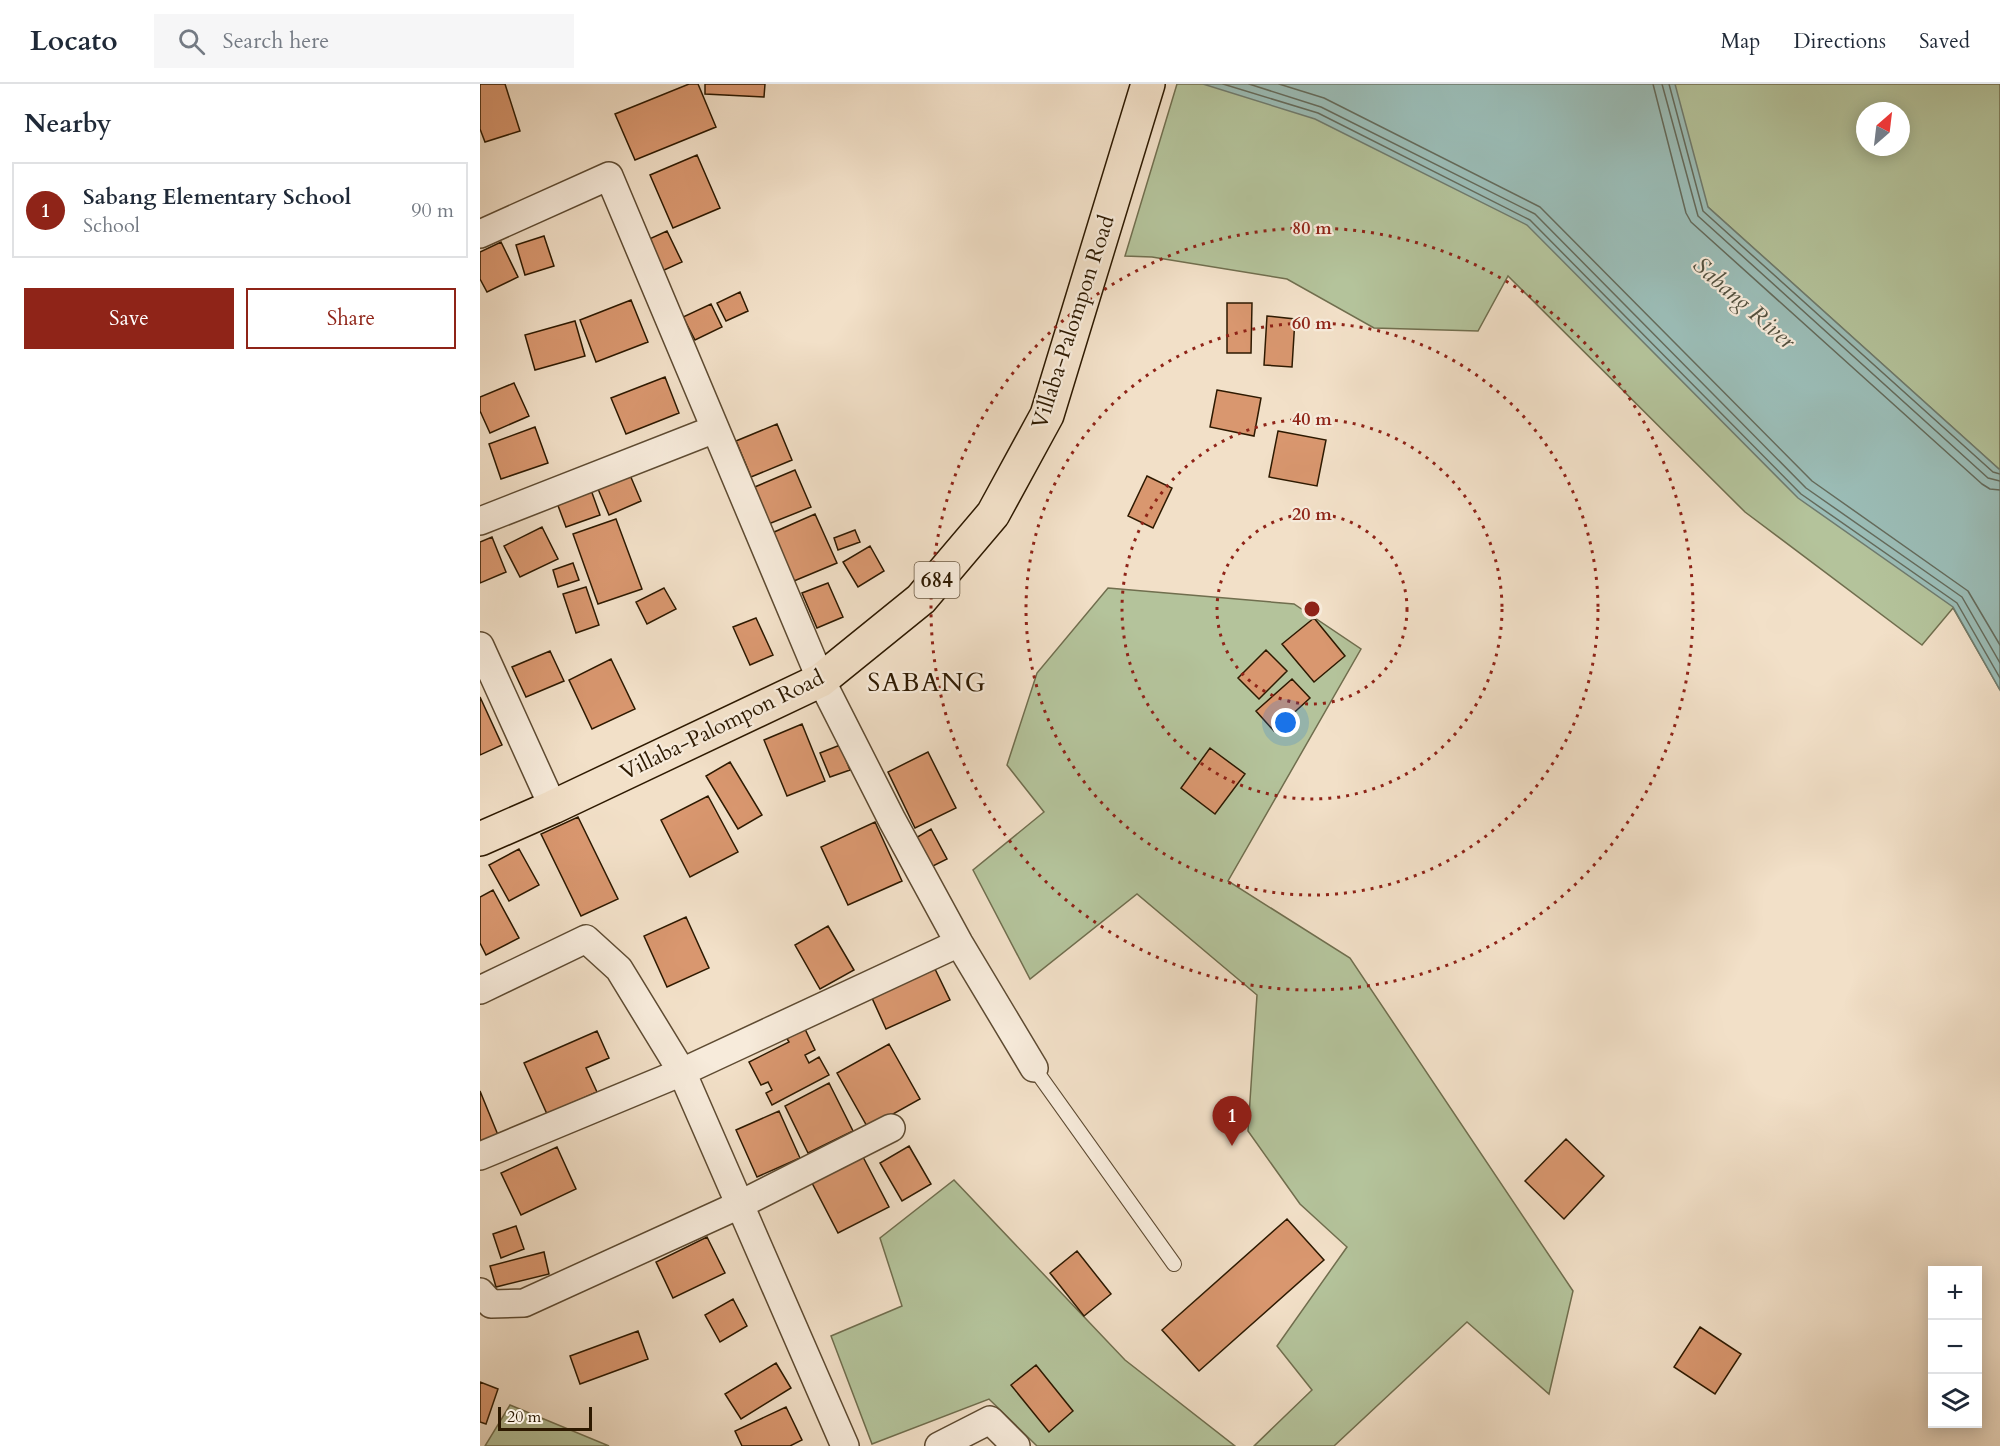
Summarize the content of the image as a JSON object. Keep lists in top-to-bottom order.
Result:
{
  "streets": {
    "main road": ["Villaba-Palompon Road", "684"]
  },
  "districts": ["SABANG"],
  "water": ["Sabang River"],
  "scale_bar": "20 m",
  "north": "top right",
  "page": {
    "header": "Locato",
    "search": "Search here",
    "nav": ["Map", "Directions", "Saved"],
    "heading": "Nearby",
    "list": [
      {
        "mark": "1",
        "name": "Sabang Elementary School",
        "note": "School",
        "value": "90 m"
      }
    ],
    "buttons": ["Save", "Share"],
    "pins": "1",
    "map_buttons": ["+", "−"],
    "scale": "20 m"
  },
  "rings": [
    "80 m",
    "60 m",
    "40 m",
    "20 m"
  ]
}
